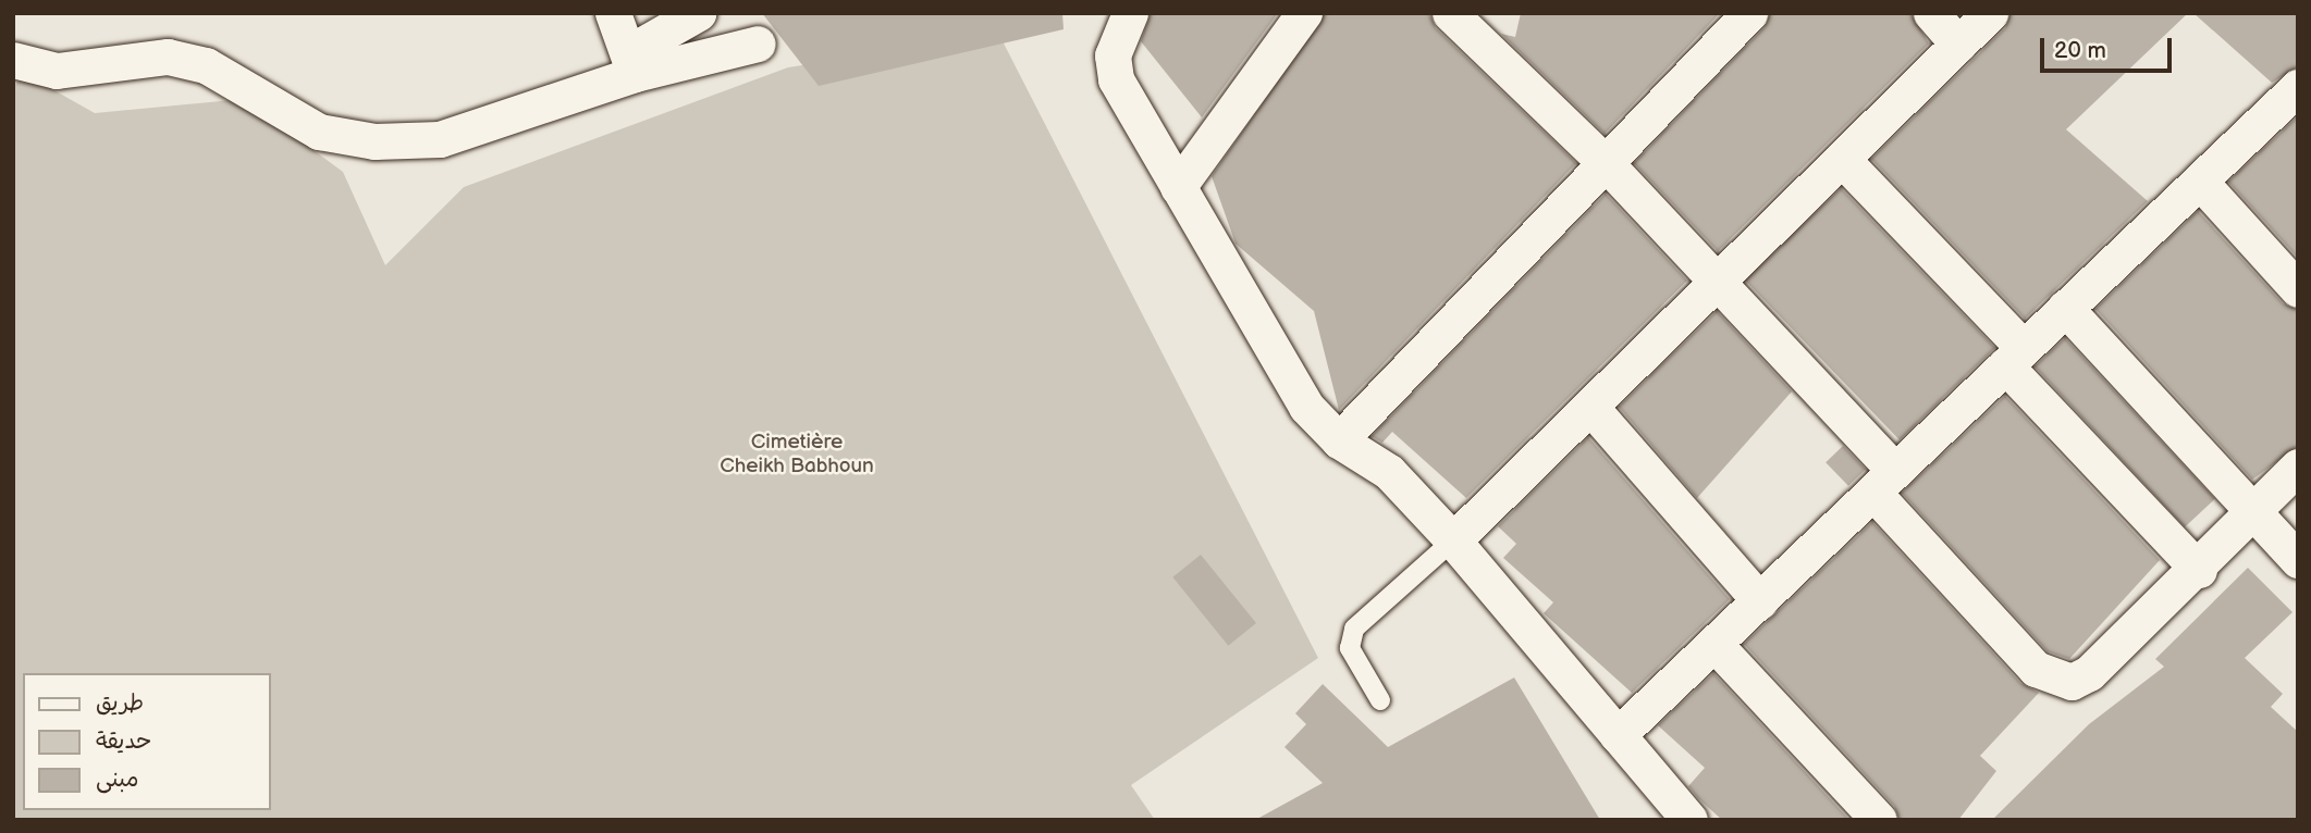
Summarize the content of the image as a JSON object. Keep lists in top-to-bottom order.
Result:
{
  "parks": ["Cimetière Cheikh Babhoun"],
  "legend": ["طريق", "حديقة", "مبنى"],
  "scale_bar": "20 m"
}
